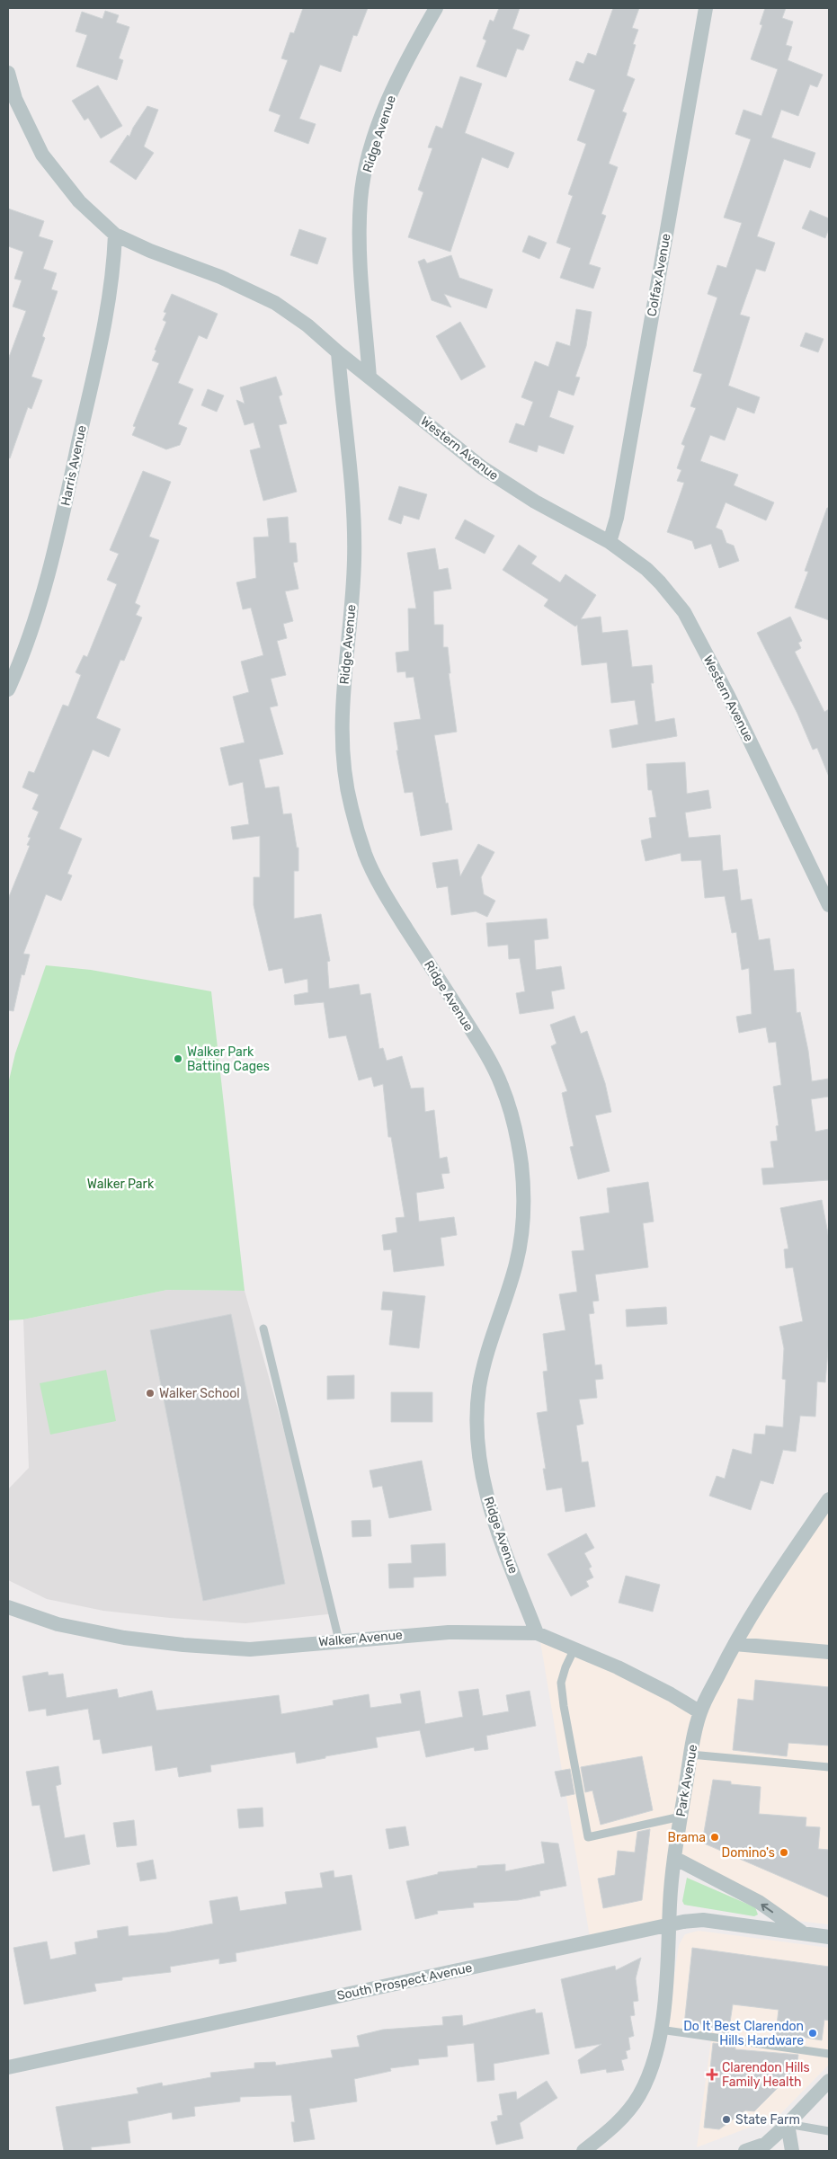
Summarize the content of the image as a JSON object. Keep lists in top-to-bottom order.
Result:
{
  "streets": {
    "street": [
      "Ridge Avenue",
      "Colfax Avenue",
      "Western Avenue",
      "Harris Avenue",
      "Walker Avenue",
      "Park Avenue",
      "South Prospect Avenue"
    ]
  },
  "crossings": [
    ["Ridge Avenue", "Western Avenue"],
    ["Ridge Avenue", "Walker Avenue"],
    ["Colfax Avenue", "Western Avenue"],
    ["Western Avenue", "Harris Avenue"],
    ["Walker Avenue", "Park Avenue"],
    ["Park Avenue", "South Prospect Avenue"]
  ],
  "parks": ["Walker Park"],
  "places": {
    "other": [
      "Walker Park Batting Cages",
      "Walker School",
      "Brama",
      "Domino's",
      "Do It Best Clarendon Hills Hardware",
      "State Farm"
    ],
    "health": ["Clarendon Hills Family Health"]
  }
}
